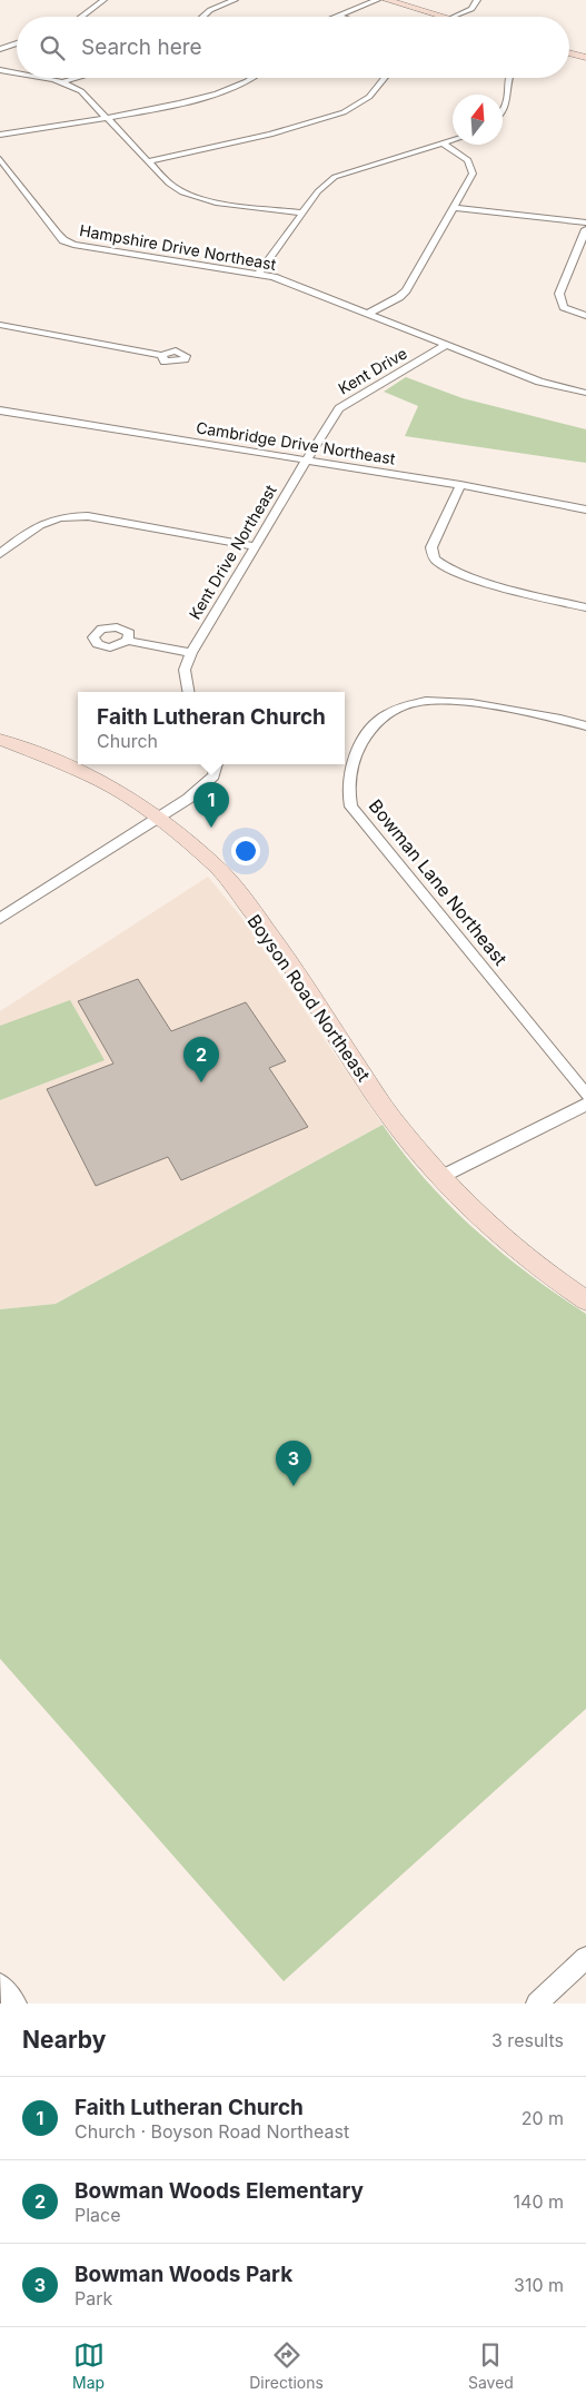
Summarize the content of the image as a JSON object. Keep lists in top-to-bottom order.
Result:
{
  "streets": {
    "main road": ["Boyson Road Northeast"],
    "street": [
      "Hampshire Drive Northeast",
      "Kent Drive",
      "Cambridge Drive Northeast",
      "Kent Drive Northeast",
      "Bowman Lane Northeast"
    ]
  },
  "crossings": [
    ["Hampshire Drive Northeast", "Kent Drive"],
    ["Kent Drive", "Kent Drive Northeast"],
    ["Cambridge Drive Northeast", "Kent Drive Northeast"]
  ],
  "north": "top",
  "page": {
    "search": "Search here",
    "popup": ["Faith Lutheran Church", "Church"],
    "pins": ["1", "2", "3"],
    "heading": ["Nearby", "3 results"],
    "list": [
      {
        "mark": "1",
        "name": "Faith Lutheran Church",
        "note": "Church · Boyson Road Northeast",
        "value": "20 m"
      },
      {
        "mark": "2",
        "name": "Bowman Woods Elementary",
        "note": "Place",
        "value": "140 m"
      },
      {
        "mark": "3",
        "name": "Bowman Woods Park",
        "note": "Park",
        "value": "310 m"
      }
    ],
    "nav": ["Map", "Directions", "Saved"]
  }
}
